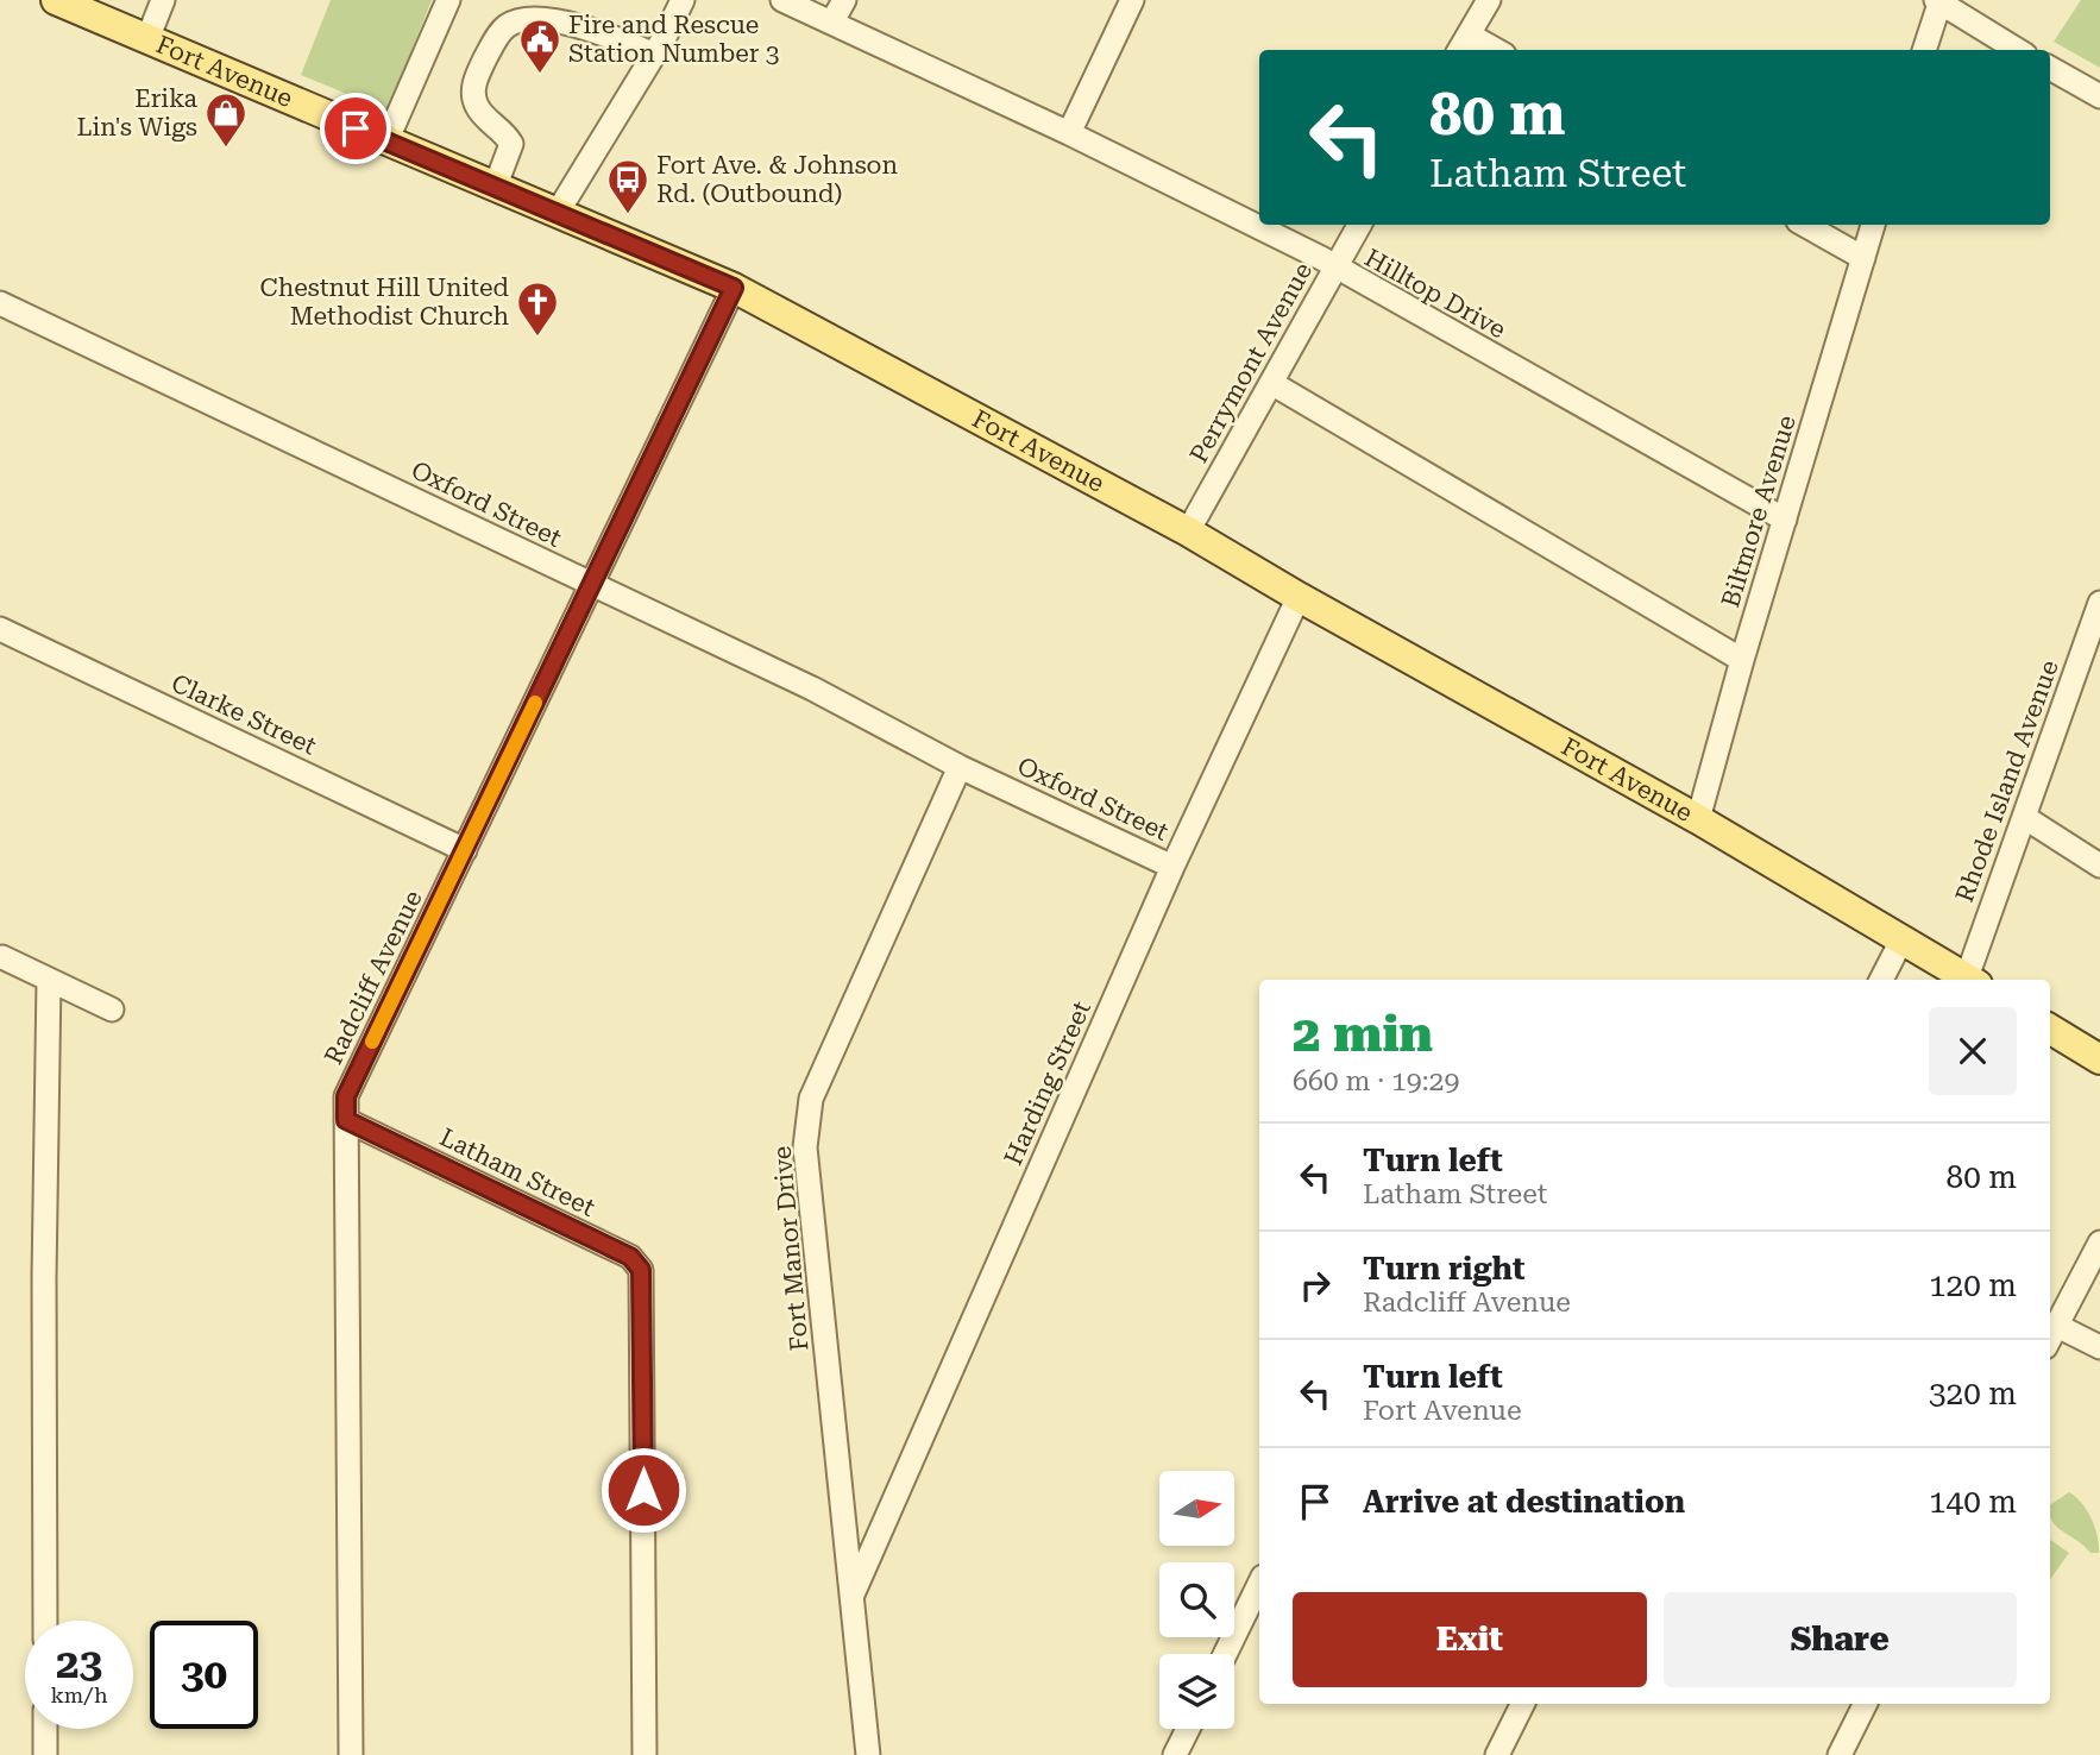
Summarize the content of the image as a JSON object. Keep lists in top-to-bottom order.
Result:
{
  "streets": {
    "main road": ["Fort Avenue"],
    "street": [
      "Hilltop Drive",
      "Perrymont Avenue",
      "Oxford Street",
      "Biltmore Avenue",
      "Clarke Street",
      "Rhode Island Avenue",
      "Radcliff Avenue",
      "Harding Street",
      "Latham Street",
      "Fort Manor Drive"
    ]
  },
  "crossings": [
    ["Fort Avenue", "Perrymont Avenue"],
    ["Fort Avenue", "Biltmore Avenue"],
    ["Fort Avenue", "Radcliff Avenue"],
    ["Fort Avenue", "Harding Street"],
    ["Hilltop Drive", "Perrymont Avenue"],
    ["Hilltop Drive", "Biltmore Avenue"],
    ["Oxford Street", "Radcliff Avenue"],
    ["Oxford Street", "Harding Street"],
    ["Oxford Street", "Fort Manor Drive"],
    ["Clarke Street", "Radcliff Avenue"],
    ["Radcliff Avenue", "Latham Street"],
    ["Harding Street", "Fort Manor Drive"]
  ],
  "places": {
    "public building": ["Fire and Rescue Station Number 3"],
    "shop": ["Erika Lin's Wigs"],
    "bus stop": ["Fort Ave. & Johnson Rd. (Outbound)"],
    "church": ["Chestnut Hill United Methodist Church"]
  },
  "north": "right",
  "page": {
    "turn": ["80 m", "Latham Street"],
    "heading": ["2 min", "660 m · 19:29"],
    "list": [
      {
        "name": "Turn left",
        "note": "Latham Street",
        "value": "80 m"
      },
      {
        "name": "Turn right",
        "note": "Radcliff Avenue",
        "value": "120 m"
      },
      {
        "name": "Turn left",
        "note": "Fort Avenue",
        "value": "320 m"
      },
      {
        "name": "Arrive at destination",
        "value": "140 m"
      }
    ],
    "buttons": ["Exit", "Share"],
    "speed": "23 km/h",
    "limit": "30"
  }
}
